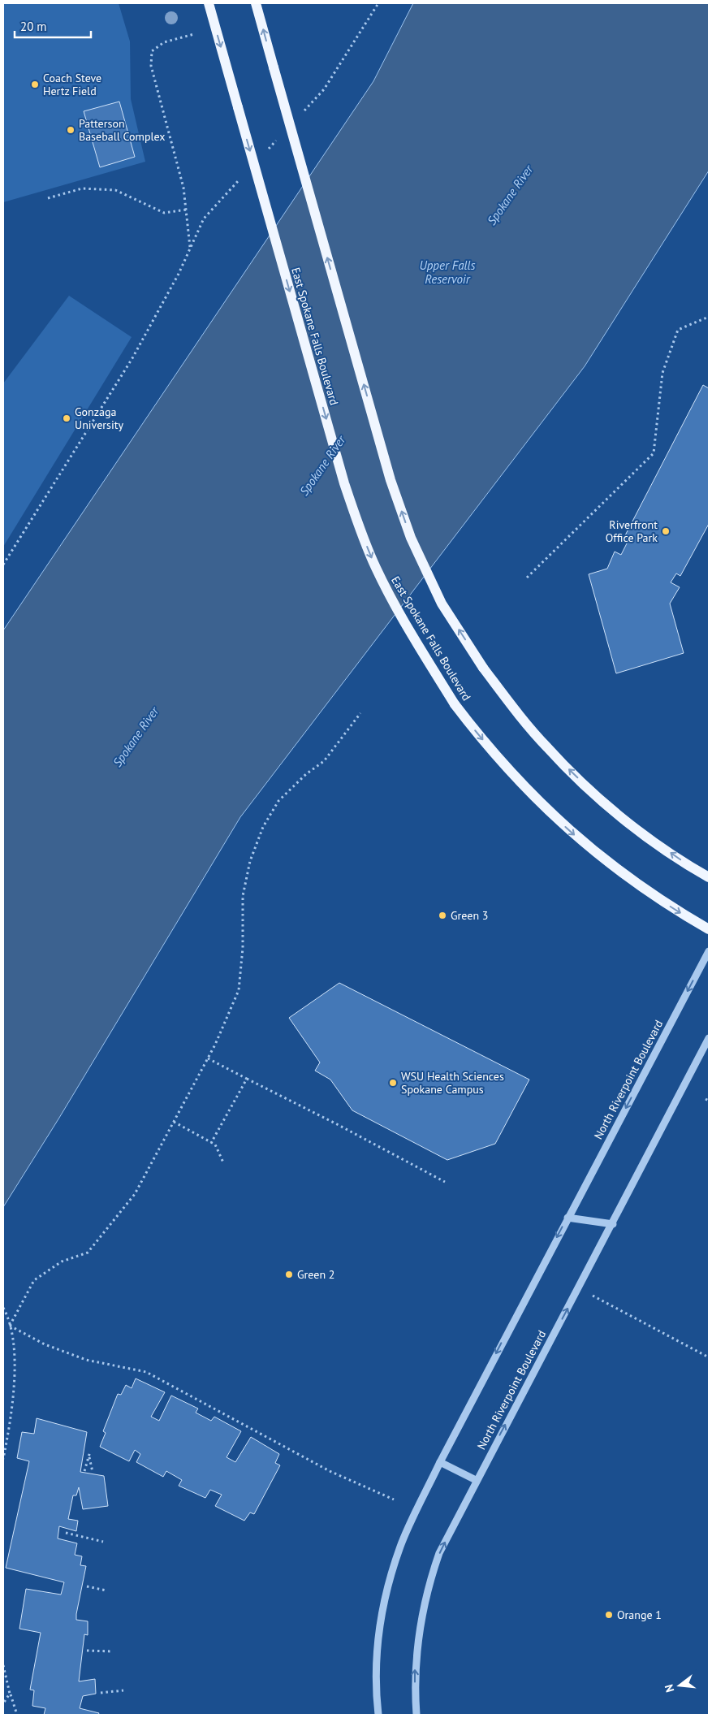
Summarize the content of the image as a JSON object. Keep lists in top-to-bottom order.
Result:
{
  "streets": {
    "main road": ["East Spokane Falls Boulevard"],
    "street": ["North Riverpoint Boulevard"]
  },
  "water": ["Spokane River", "Upper Falls Reservoir"],
  "places": [
    "Coach Steve Hertz Field",
    "Patterson Baseball Complex",
    "Gonzaga University",
    "Riverfront Office Park",
    "Green 3",
    "WSU Health Sciences Spokane Campus",
    "Green 2",
    "Orange 1"
  ],
  "scale_bar": "20 m",
  "north": "left"
}
